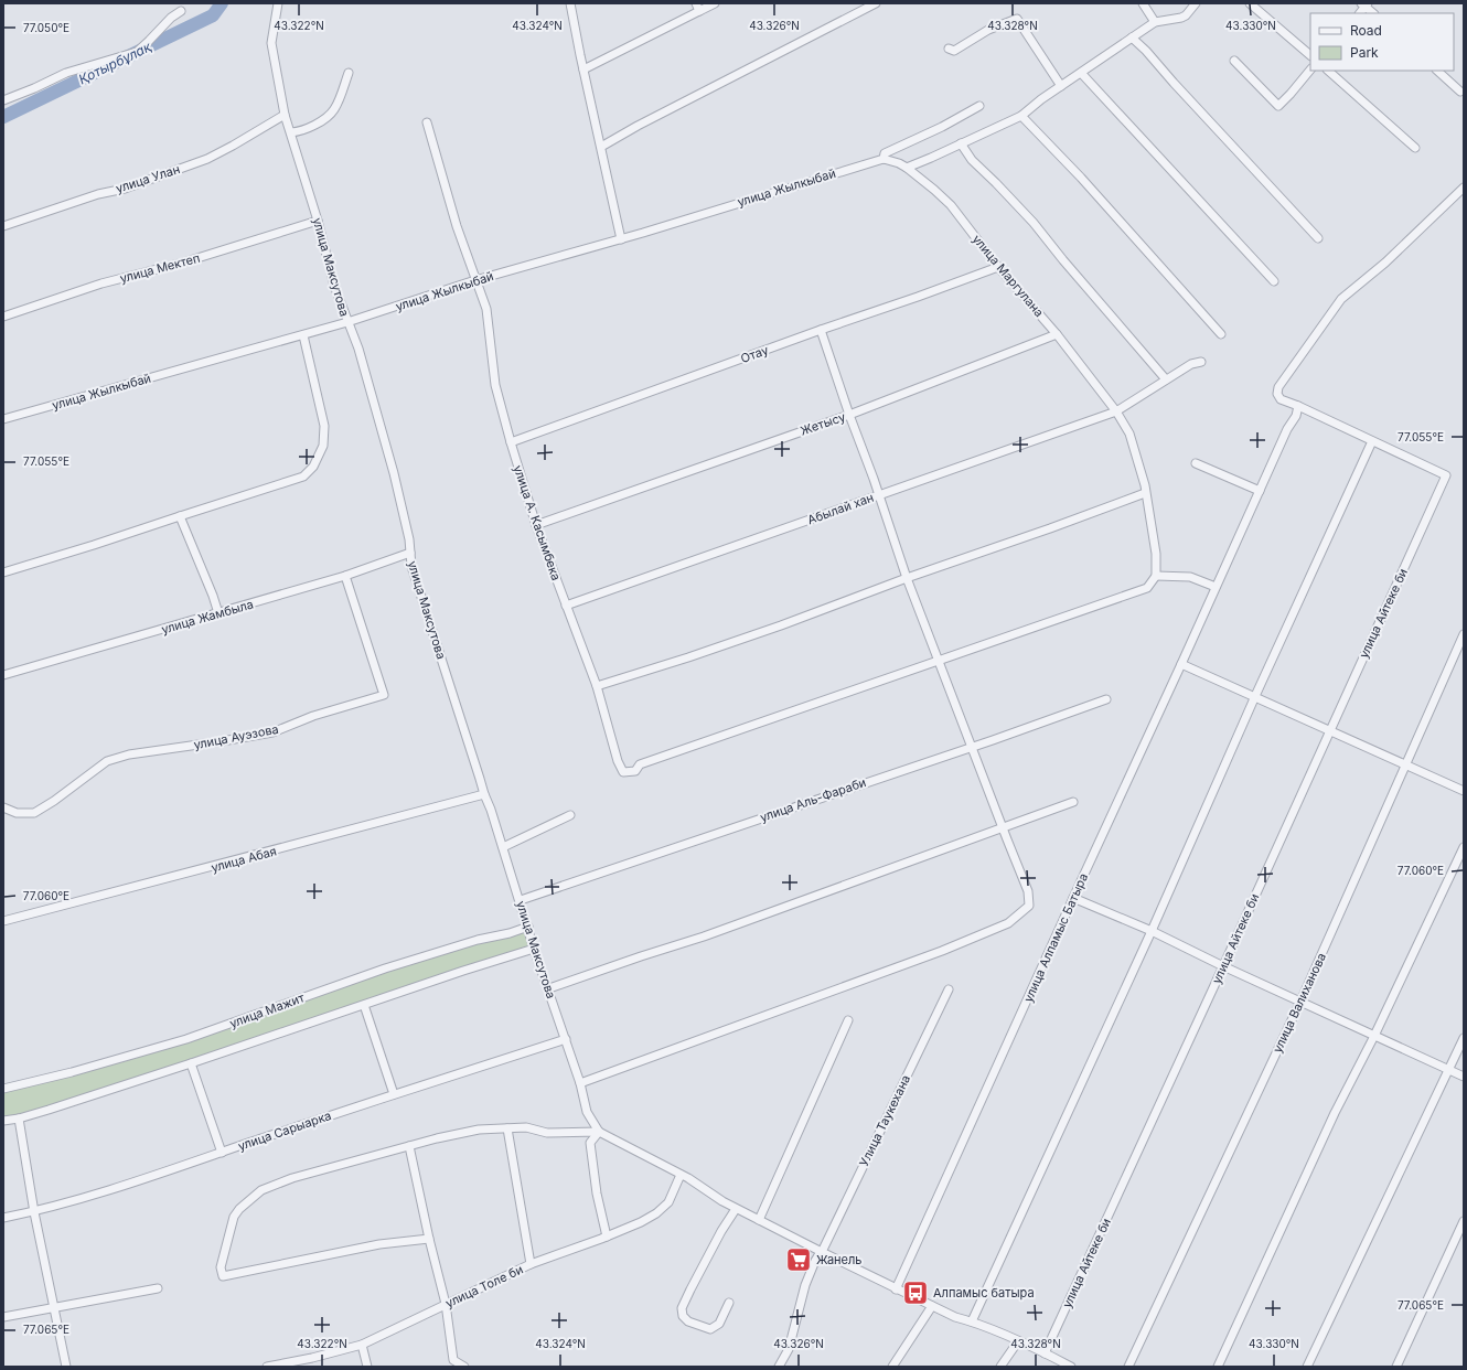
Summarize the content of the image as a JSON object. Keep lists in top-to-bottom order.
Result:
{
  "streets": {
    "street": [
      "улица Улан",
      "улица Жылкыбай",
      "улица Максутова",
      "улица Мектеп",
      "улица Маргулана",
      "Отау",
      "Жетысу",
      "Абылай хан",
      "улица А. Касымбека",
      "улица Айтеке би",
      "улица Жамбыла",
      "улица Ауэзова",
      "улица Аль-Фараби",
      "улица Абая",
      "улица Алпамыс Батыра",
      "улица Валиханова",
      "улица Мажит",
      "Улица Таукехана",
      "улица Сарыарка",
      "улица Толе би"
    ]
  },
  "crossings": [
    ["улица Улан", "улица Максутова"],
    ["улица Жылкыбай", "улица Максутова"],
    ["улица Жылкыбай", "улица Маргулана"],
    ["улица Жылкыбай", "улица А. Касымбека"],
    ["улица Максутова", "улица Мектеп"],
    ["улица Максутова", "улица Жамбыла"],
    ["улица Максутова", "улица Аль-Фараби"],
    ["улица Максутова", "улица Абая"],
    ["улица Максутова", "улица Мажит"],
    ["улица Максутова", "улица Сарыарка"],
    ["улица Маргулана", "Отау"],
    ["улица Маргулана", "Жетысу"],
    ["улица Маргулана", "Абылай хан"],
    ["Отау", "улица А. Касымбека"],
    ["Жетысу", "улица А. Касымбека"],
    ["Абылай хан", "улица А. Касымбека"],
    ["улица Жамбыла", "улица Ауэзова"]
  ],
  "water": ["Қотырбұлақ"],
  "places": {
    "supermarket": ["Жанель"],
    "bus stop": ["Алпамыс батыра"]
  },
  "legend": ["Road", "Park"],
  "coordinates": [
    "43.322°N",
    "43.324°N",
    "43.326°N",
    "43.328°N",
    "43.330°N",
    "77.050°E",
    "77.055°E",
    "77.060°E",
    "77.065°E"
  ]
}
